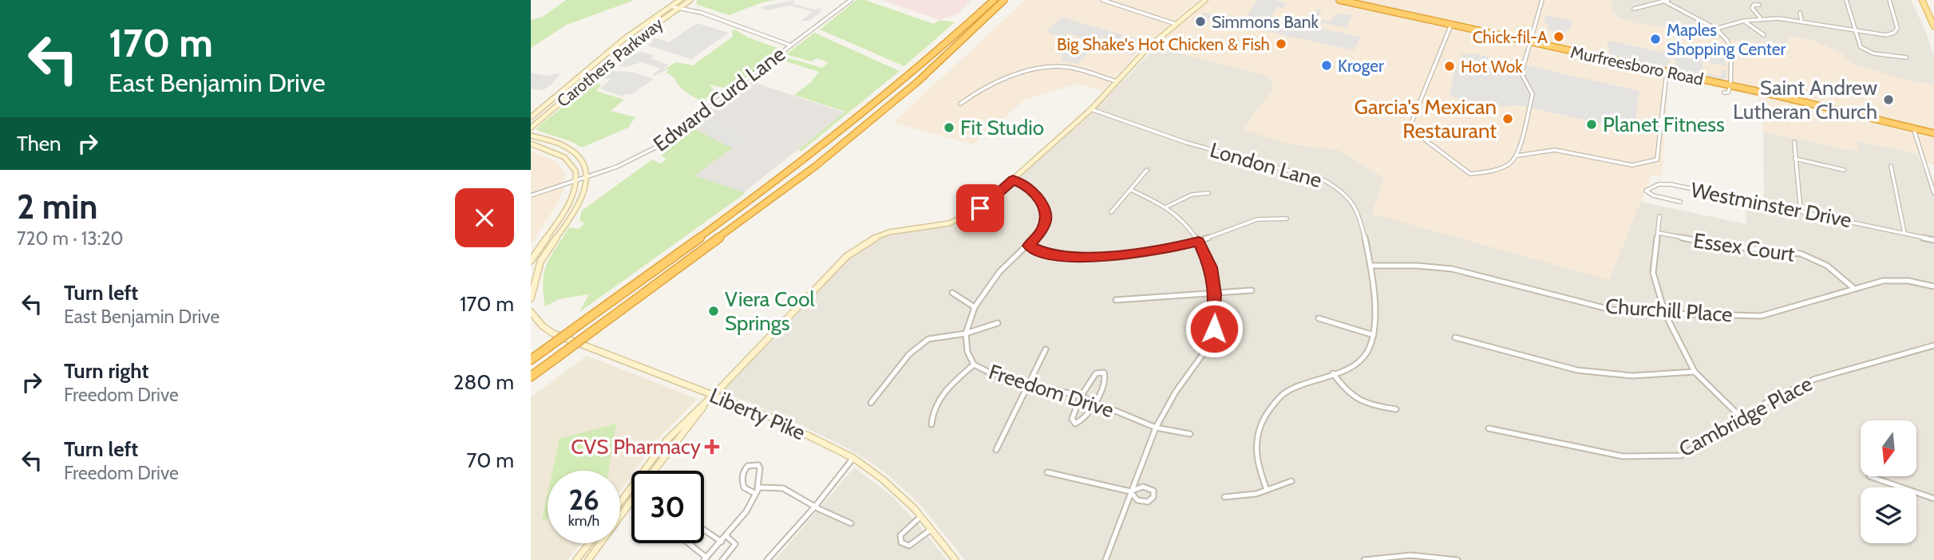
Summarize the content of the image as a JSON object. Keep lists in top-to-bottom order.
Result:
{
  "streets": {
    "highway": ["Murfreesboro Road"],
    "main road": ["Carothers Parkway", "Liberty Pike"],
    "street": [
      "Edward Curd Lane",
      "London Lane",
      "Westminster Drive",
      "Essex Court",
      "Churchill Place",
      "Freedom Drive",
      "Cambridge Place"
    ]
  },
  "crossings": [
    ["London Lane", "Churchill Place"],
    ["Essex Court", "Churchill Place"]
  ],
  "places": {
    "other": [
      "Simmons Bank",
      "Chick-fil-A",
      "Maples Shopping Center",
      "Big Shake's Hot Chicken & Fish",
      "Kroger",
      "Hot Wok",
      "Saint Andrew Lutheran Church",
      "Garcia's Mexican Restaurant",
      "Planet Fitness",
      "Fit Studio",
      "Viera Cool Springs"
    ],
    "health": ["CVS Pharmacy"]
  },
  "north": "bottom",
  "page": {
    "turn": ["170 m", "East Benjamin Drive"],
    "then": "Then",
    "heading": ["2 min", "720 m · 13:20"],
    "list": [
      {
        "name": "Turn left",
        "note": "East Benjamin Drive",
        "value": "170 m"
      },
      {
        "name": "Turn right",
        "note": "Freedom Drive",
        "value": "280 m"
      },
      {
        "name": "Turn left",
        "note": "Freedom Drive",
        "value": "70 m"
      }
    ],
    "speed": "26 km/h",
    "limit": "30"
  }
}
